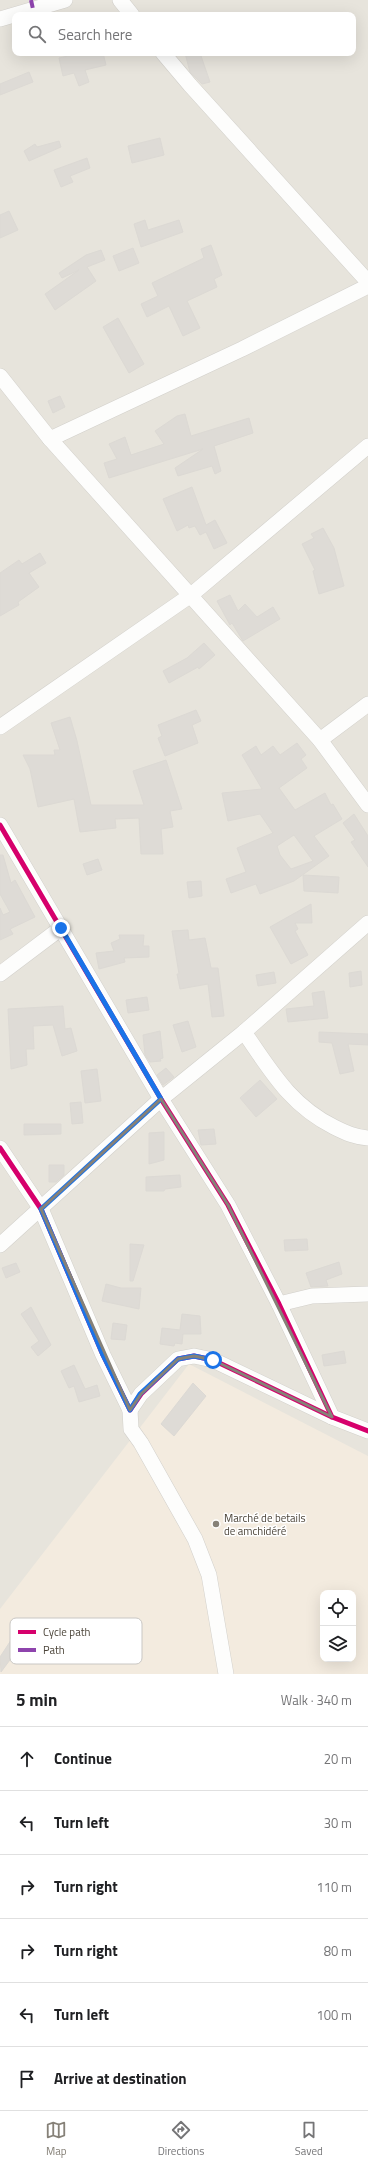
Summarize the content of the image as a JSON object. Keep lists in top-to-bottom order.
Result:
{
  "places": ["Marché de betails de amchidéré"],
  "legend": ["Cycle path", "Path"],
  "page": {
    "search": "Search here",
    "heading": ["5 min", "Walk · 340 m"],
    "list": [
      ["Continue", "20 m"],
      ["Turn left", "30 m"],
      ["Turn right", "110 m"],
      ["Turn right", "80 m"],
      ["Turn left", "100 m"],
      "Arrive at destination"
    ],
    "nav": ["Map", "Directions", "Saved"]
  }
}
